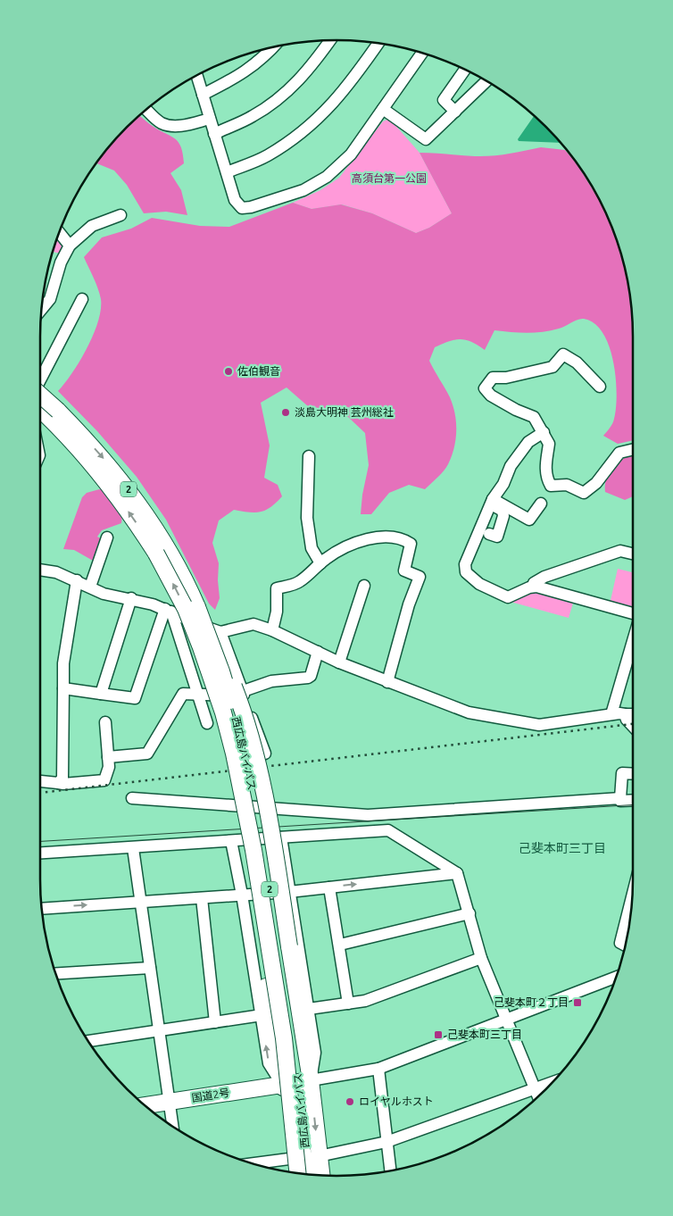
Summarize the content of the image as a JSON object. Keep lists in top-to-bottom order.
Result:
{
  "streets": {
    "highway": ["2", "西広島バイパス", "国道2号"]
  },
  "crossings": [
    ["2", "国道2号"]
  ],
  "districts": ["己斐本町三丁目"],
  "parks": ["高須台第一公園"],
  "places": {
    "other": ["佐伯観音", "淡島大明神 芸州総社", "ロイヤルホスト"],
    "transit": ["己斐本町２丁目", "己斐本町三丁目"]
  }
}
